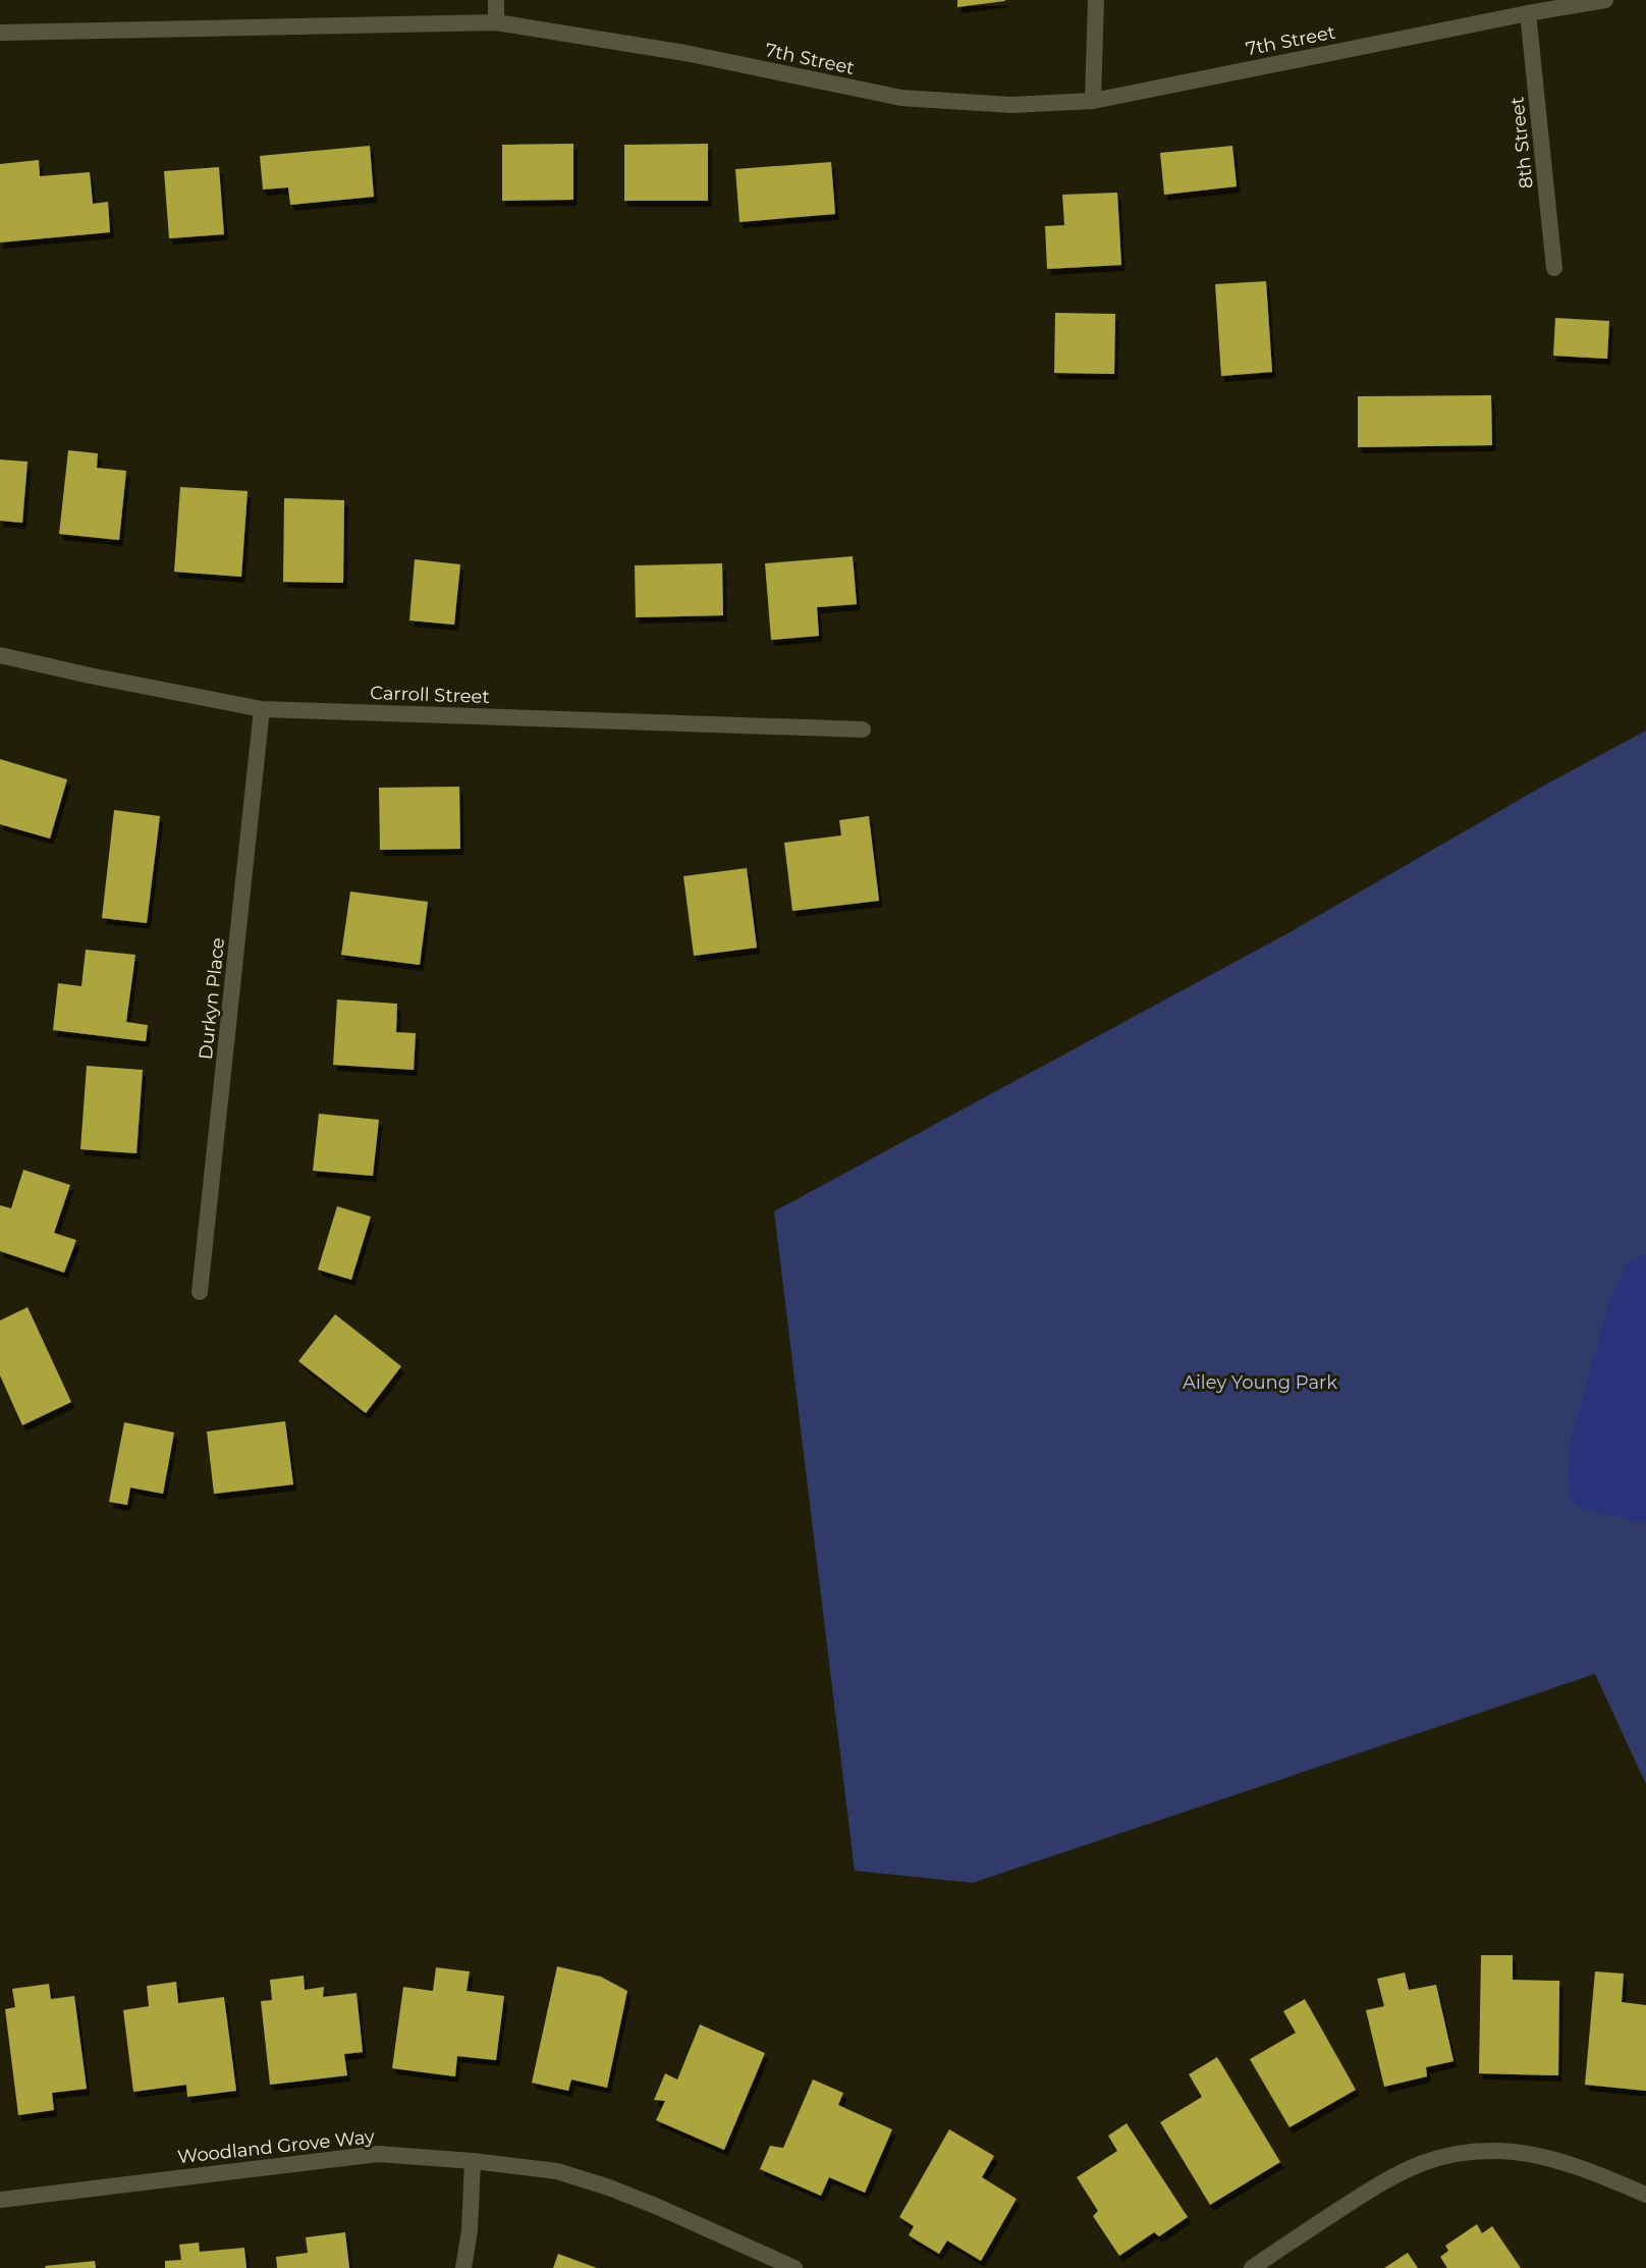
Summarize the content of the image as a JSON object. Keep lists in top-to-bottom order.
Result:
{
  "streets": {
    "street": [
      "7th Street",
      "8th Street",
      "Carroll Street",
      "Durkyn Place",
      "Woodland Grove Way"
    ]
  },
  "crossings": [
    ["7th Street", "8th Street"],
    ["Carroll Street", "Durkyn Place"]
  ],
  "parks": ["Ailey Young Park"]
}
